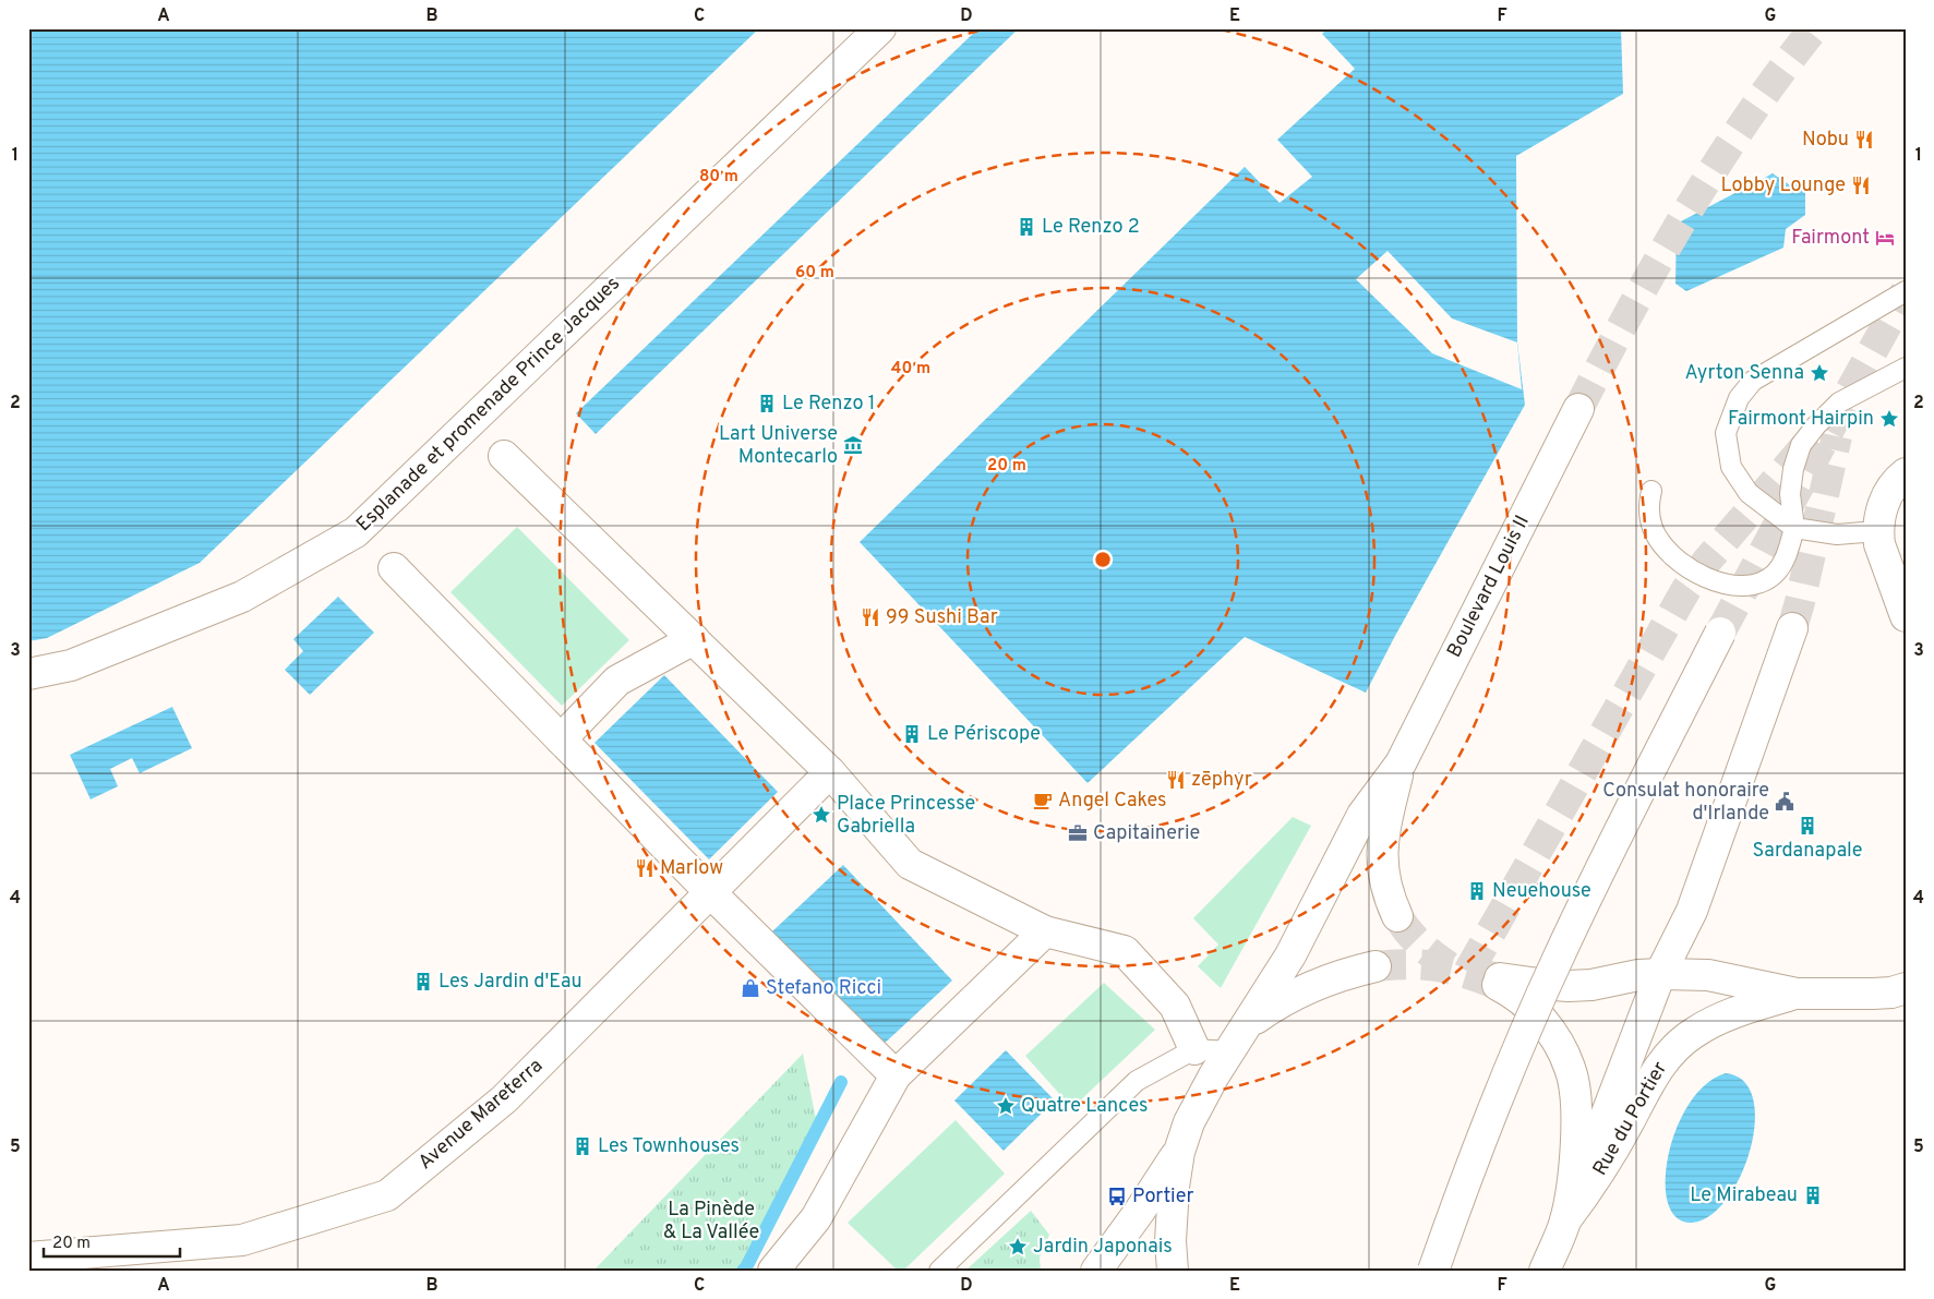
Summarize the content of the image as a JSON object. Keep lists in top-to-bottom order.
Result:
{
  "streets": {
    "street": [
      "Esplanade et promenade Prince Jacques",
      "Boulevard Louis II",
      "Avenue Mareterra",
      "Rue du Portier"
    ]
  },
  "parks": ["La Pinède & La Vallée"],
  "places": {
    "restaurant": [
      "Nobu",
      "Lobby Lounge",
      "99 Sushi Bar",
      "zēphyr",
      "Marlow"
    ],
    "building": [
      "Le Renzo 2",
      "Le Renzo 1",
      "Le Périscope",
      "Sardanapale",
      "Neuehouse",
      "Les Jardin d'Eau",
      "Les Townhouses",
      "Le Mirabeau"
    ],
    "hotel": ["Fairmont"],
    "place": [
      "Ayrton Senna",
      "Fairmont Hairpin",
      "Place Princesse Gabriella",
      "Quatre Lances",
      "Jardin Japonais"
    ],
    "museum": ["Lart Universe Montecarlo"],
    "cafe": ["Angel Cakes"],
    "public building": ["Consulat honoraire d'Irlande"],
    "office": ["Capitainerie"],
    "shop": ["Stefano Ricci"],
    "bus stop": ["Portier"]
  },
  "scale_bar": "20 m",
  "grid": {
    "columns": [
      "A",
      "B",
      "C",
      "D",
      "E",
      "F",
      "G"
    ],
    "rows": [
      "1",
      "2",
      "3",
      "4",
      "5"
    ]
  },
  "rings": [
    "80 m",
    "60 m",
    "40 m",
    "20 m"
  ]
}
